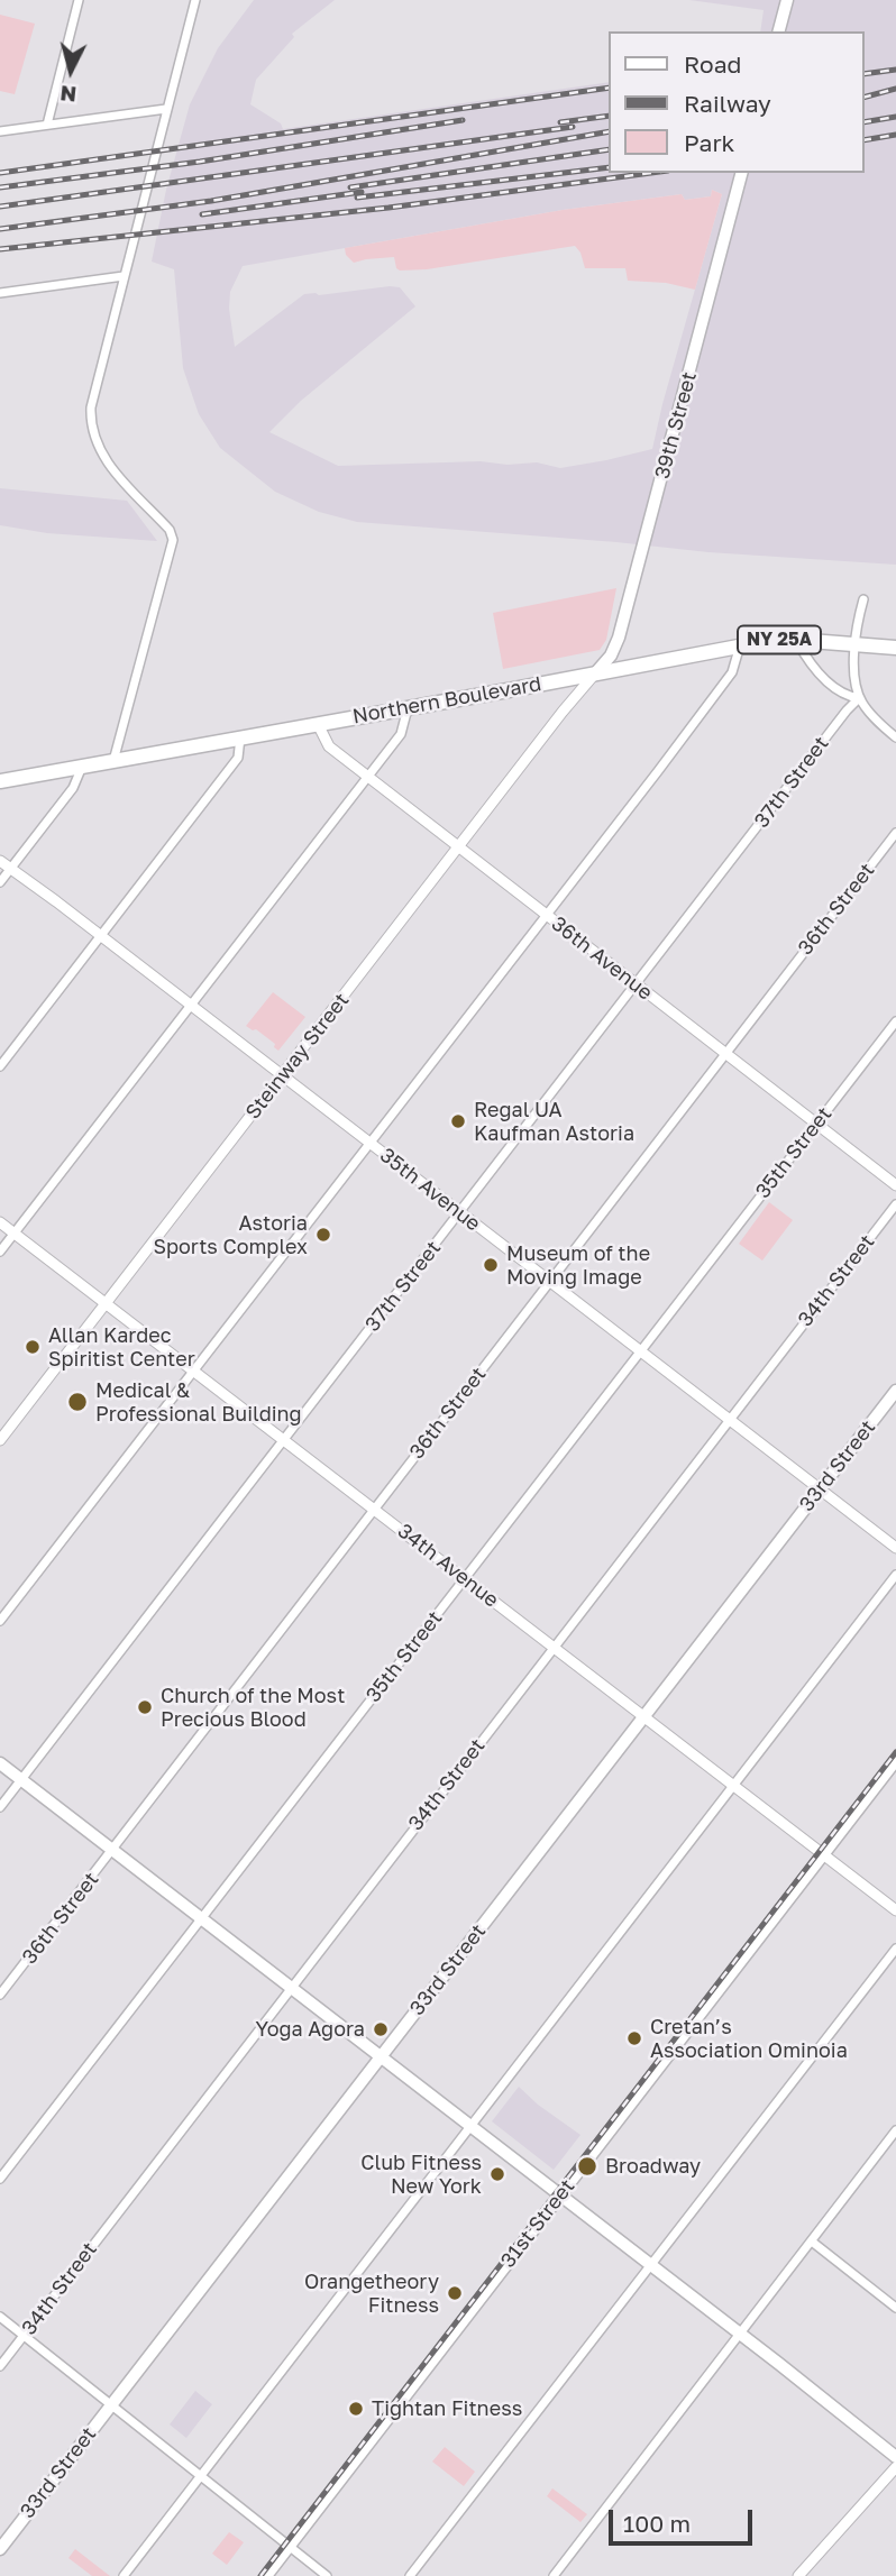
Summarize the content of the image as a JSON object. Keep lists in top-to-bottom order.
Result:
{
  "streets": {
    "main road": [
      "39th Street",
      "NY 25A",
      "Northern Boulevard",
      "33rd Street",
      "31st Street"
    ],
    "street": [
      "37th Street",
      "36th Street",
      "36th Avenue",
      "Steinway Street",
      "35th Street",
      "35th Avenue",
      "34th Street",
      "34th Avenue"
    ]
  },
  "crossings": [
    ["39th Street", "Northern Boulevard"],
    ["39th Street", "Steinway Street"],
    ["Northern Boulevard", "36th Avenue"],
    ["Northern Boulevard", "Steinway Street"],
    ["37th Street", "36th Avenue"],
    ["37th Street", "35th Avenue"],
    ["37th Street", "34th Avenue"],
    ["36th Street", "36th Avenue"],
    ["36th Street", "35th Avenue"],
    ["36th Street", "34th Avenue"],
    ["36th Avenue", "Steinway Street"],
    ["36th Avenue", "35th Street"],
    ["Steinway Street", "35th Avenue"],
    ["Steinway Street", "34th Avenue"],
    ["35th Street", "35th Avenue"],
    ["35th Street", "34th Avenue"],
    ["35th Avenue", "34th Street"],
    ["35th Avenue", "33rd Street"],
    ["34th Street", "34th Avenue"],
    ["33rd Street", "34th Avenue"],
    ["34th Avenue", "31st Street"]
  ],
  "places": [
    "Regal UA Kaufman Astoria",
    "Astoria Sports Complex",
    "Museum of the Moving Image",
    "Allan Kardec Spiritist Center",
    "Medical & Professional Building",
    "Church of the Most Precious Blood",
    "Yoga Agora",
    "Cretan’s Association Ominoia",
    "Broadway",
    "Club Fitness New York",
    "Orangetheory Fitness",
    "Tightan Fitness"
  ],
  "legend": ["Road", "Railway", "Park"],
  "scale_bar": "100 m",
  "north": "bottom"
}
